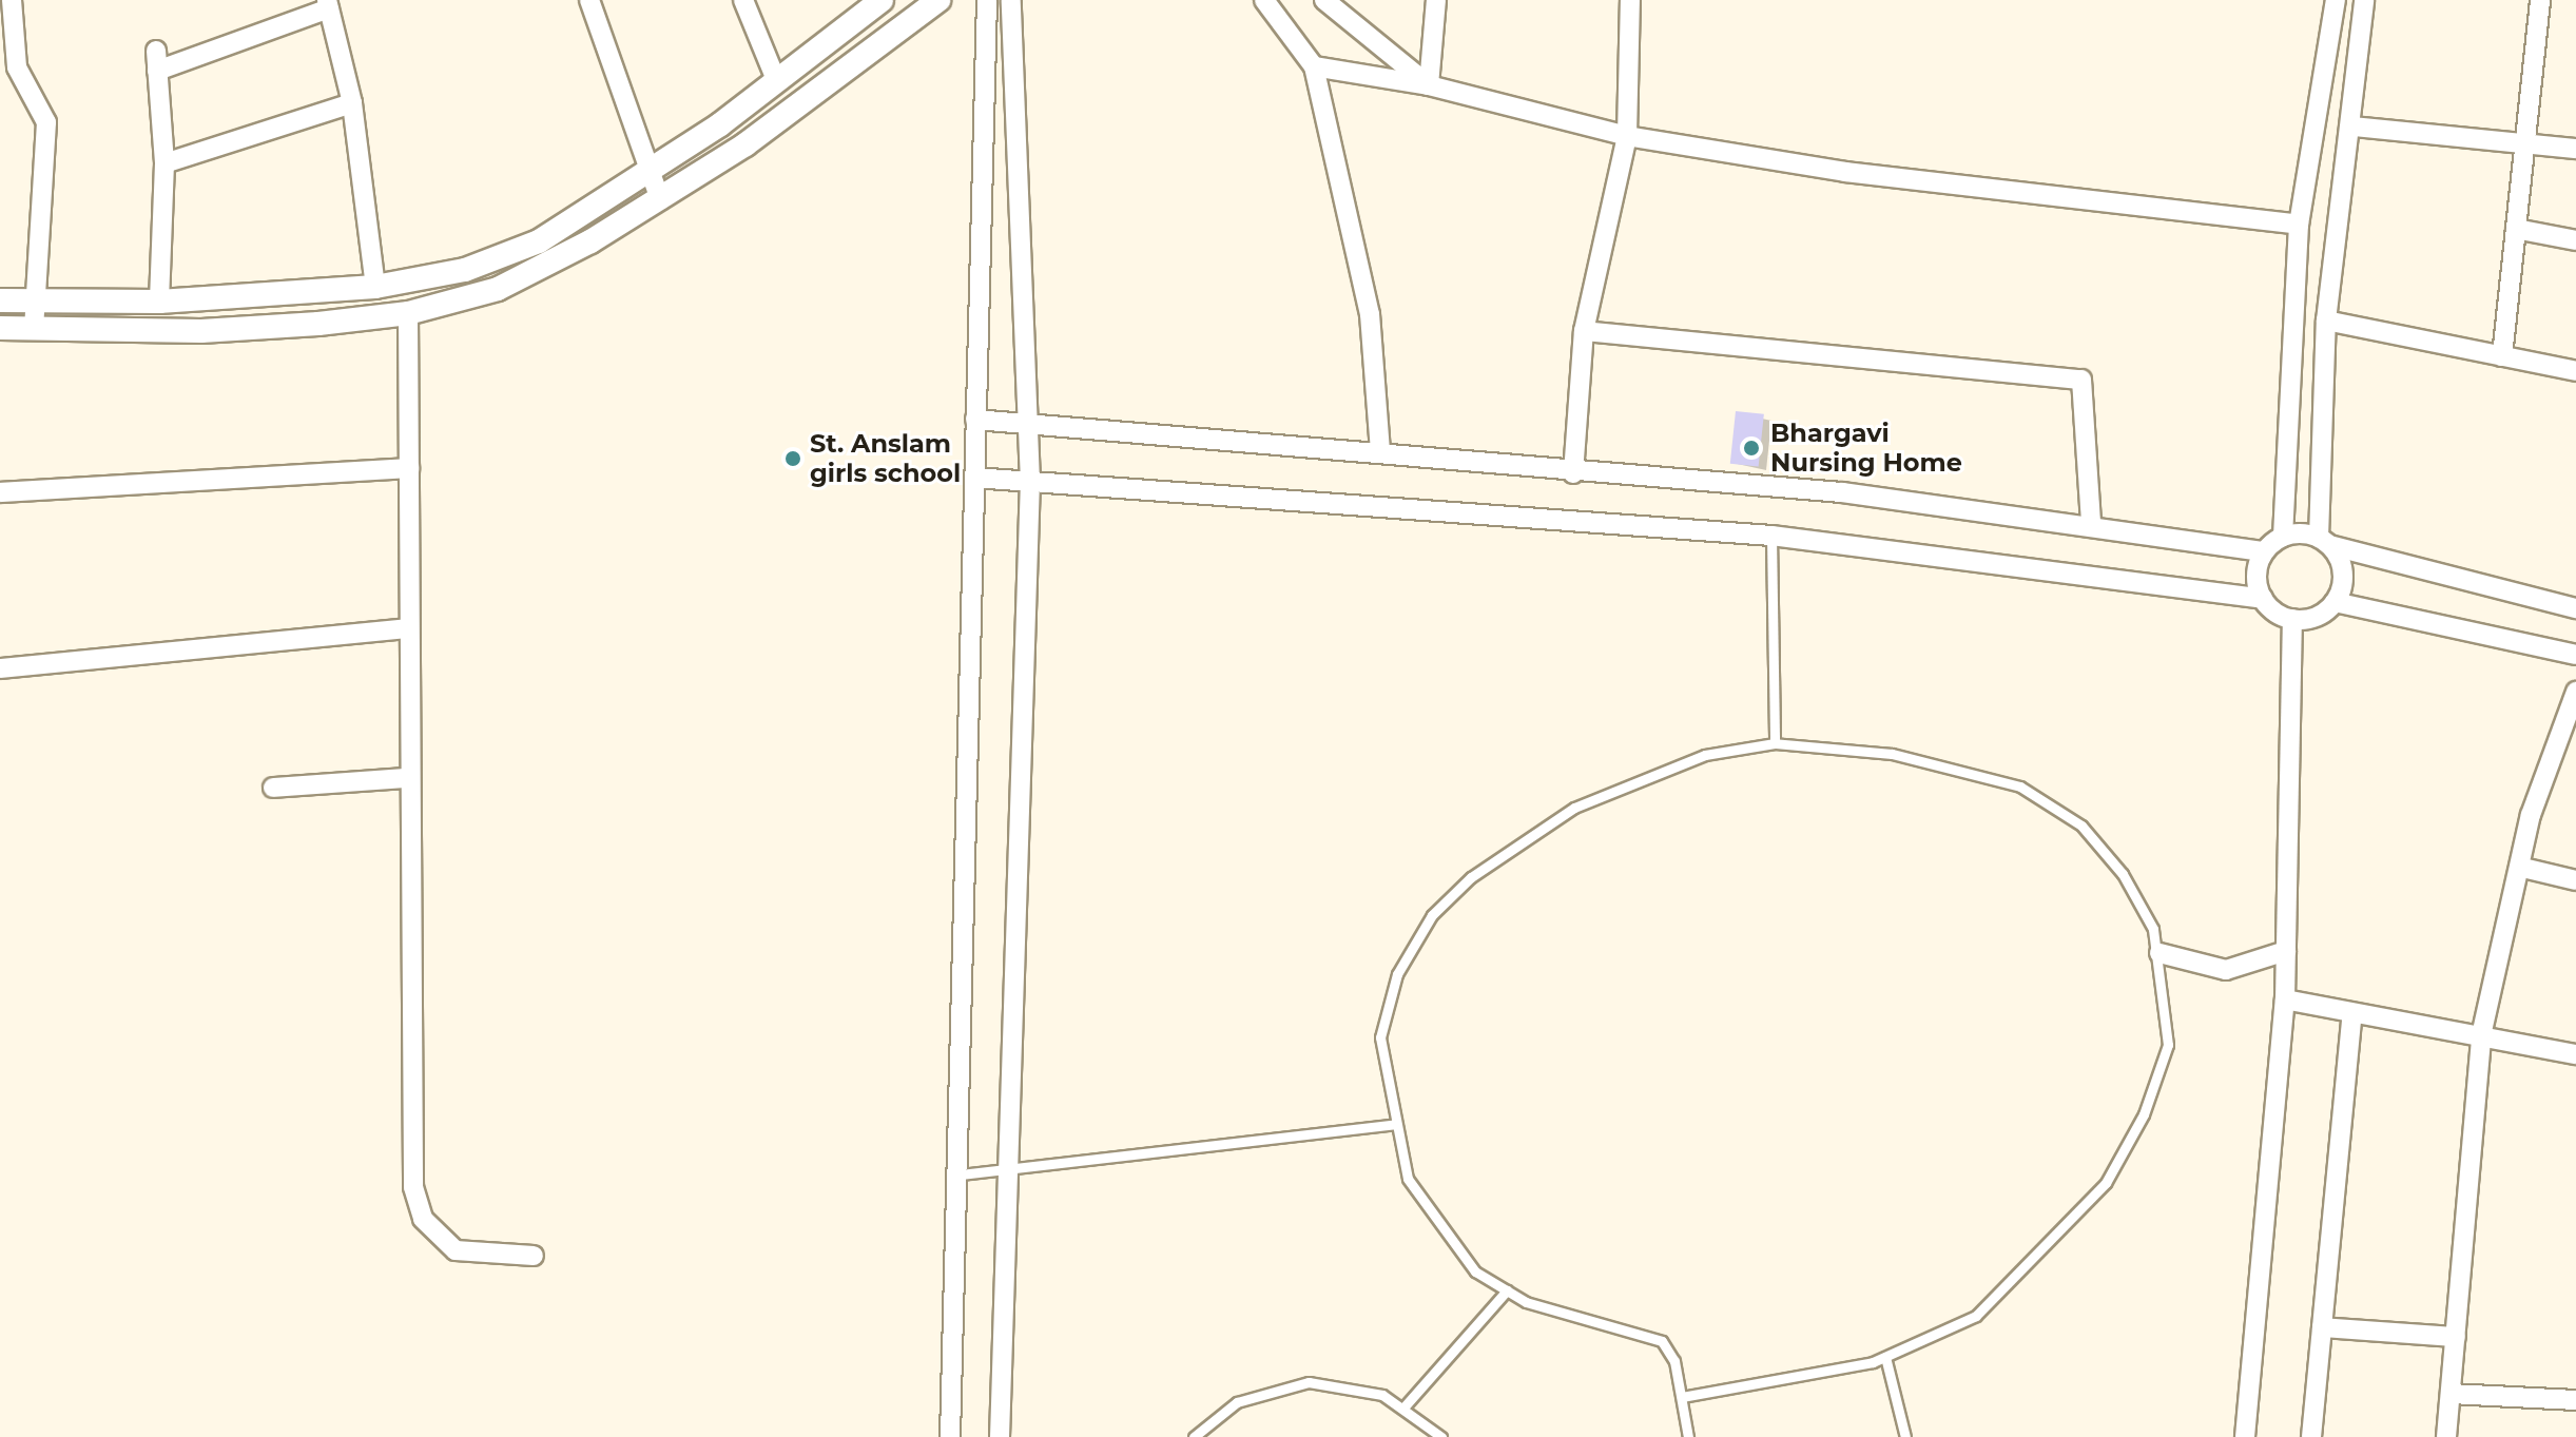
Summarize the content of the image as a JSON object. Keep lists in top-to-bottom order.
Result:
{
  "places": ["Bhargavi Nursing Home", "St. Anslam girls school"]
}
